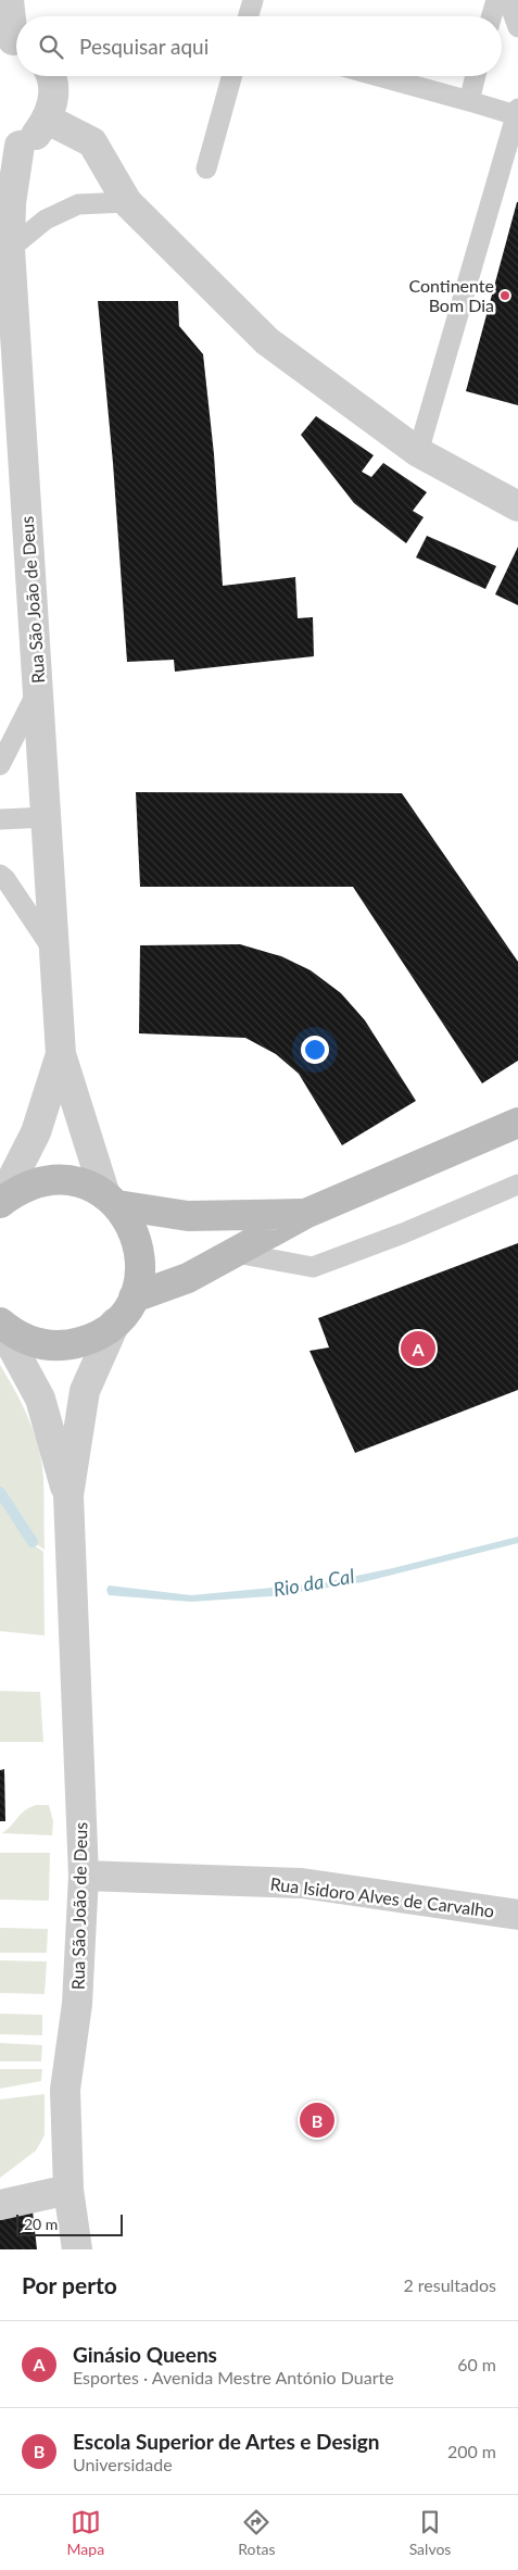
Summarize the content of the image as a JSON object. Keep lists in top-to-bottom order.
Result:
{
  "streets": {
    "street": ["Rua São João de Deus", "Rua Isidoro Alves de Carvalho"]
  },
  "crossings": [
    ["Rua São João de Deus", "Rua Isidoro Alves de Carvalho"]
  ],
  "water": ["Rio da Cal"],
  "places": ["Continente Bom Dia"],
  "scale_bar": "20 m",
  "page": {
    "search": "Pesquisar aqui",
    "pins": ["A", "B"],
    "scale": "20 m",
    "heading": ["Por perto", "2 resultados"],
    "list": [
      {
        "mark": "A",
        "name": "Ginásio Queens",
        "note": "Esportes · Avenida Mestre António Duarte",
        "value": "60 m"
      },
      {
        "mark": "B",
        "name": "Escola Superior de Artes e Design",
        "note": "Universidade",
        "value": "200 m"
      }
    ],
    "nav": ["Mapa", "Rotas", "Salvos"]
  }
}
